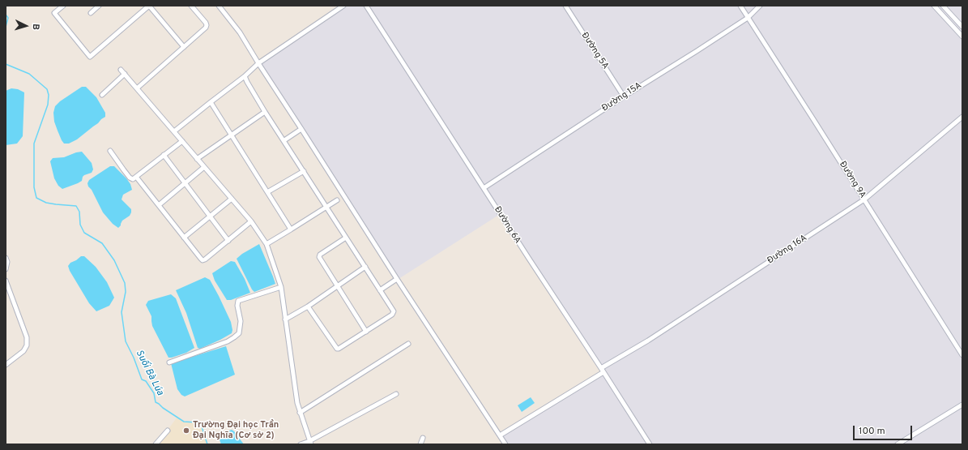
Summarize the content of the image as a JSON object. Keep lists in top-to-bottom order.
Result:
{
  "streets": {
    "street": [
      "Đường 5A",
      "Đường 15A",
      "Đường 9A",
      "Đường 6A",
      "Đường 16A"
    ]
  },
  "crossings": [
    ["Đường 5A", "Đường 15A"],
    ["Đường 15A", "Đường 9A"],
    ["Đường 15A", "Đường 6A"],
    ["Đường 9A", "Đường 16A"],
    ["Đường 6A", "Đường 16A"]
  ],
  "water": ["Suối Bà Lúa"],
  "places": ["Trường Đại học Trần Đại Nghĩa (Cơ sở 2)"],
  "scale_bar": "100 m",
  "north": "right"
}
